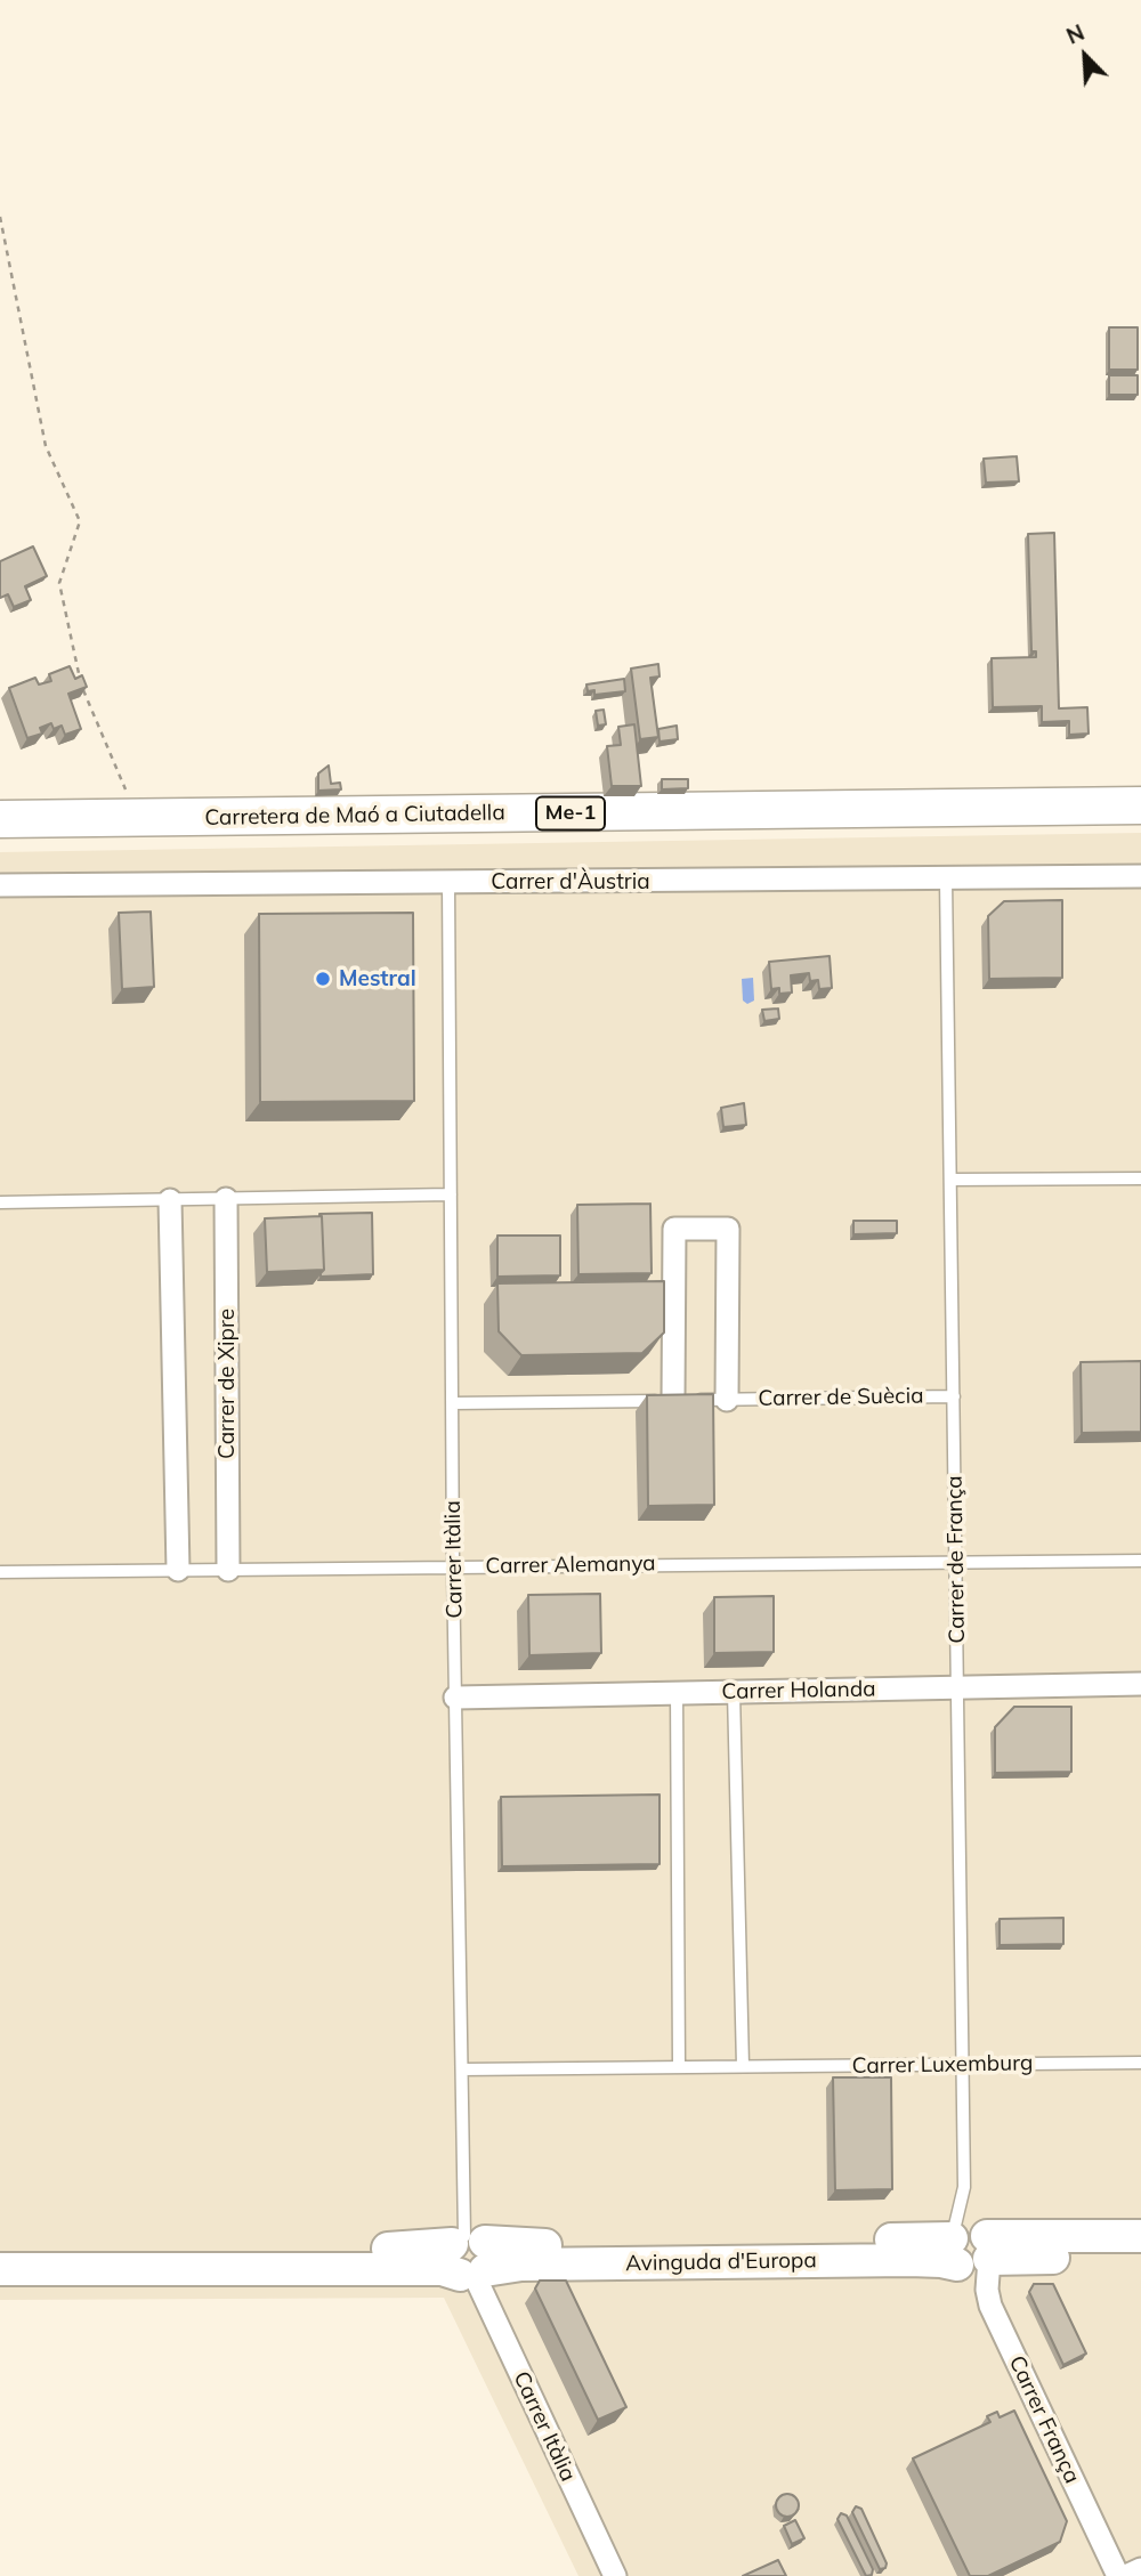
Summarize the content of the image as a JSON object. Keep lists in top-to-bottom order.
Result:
{
  "streets": {
    "main road": ["Me-1", "Carretera de Maó a Ciutadella"],
    "street": [
      "Carrer d'Àustria",
      "Carrer de Xipre",
      "Carrer de Suècia",
      "Carrer Itàlia",
      "Carrer Holanda",
      "Avinguda d'Europa",
      "Carrer França"
    ],
    "lane": ["Carrer de França", "Carrer Alemanya", "Carrer Luxemburg"]
  },
  "crossings": [
    ["Carrer d'Àustria", "Carrer Itàlia"],
    ["Carrer d'Àustria", "Carrer de França"],
    ["Carrer de Xipre", "Carrer Alemanya"],
    ["Carrer de Suècia", "Carrer Itàlia"],
    ["Carrer de Suècia", "Carrer de França"],
    ["Carrer Itàlia", "Carrer Alemanya"],
    ["Carrer Itàlia", "Carrer Holanda"],
    ["Carrer Itàlia", "Carrer Luxemburg"],
    ["Carrer Itàlia", "Avinguda d'Europa"],
    ["Carrer de França", "Carrer Alemanya"],
    ["Carrer de França", "Carrer Holanda"],
    ["Carrer de França", "Carrer Luxemburg"],
    ["Carrer de França", "Avinguda d'Europa"],
    ["Avinguda d'Europa", "Carrer França"]
  ],
  "places": ["Mestral"],
  "north": "top left"
}
